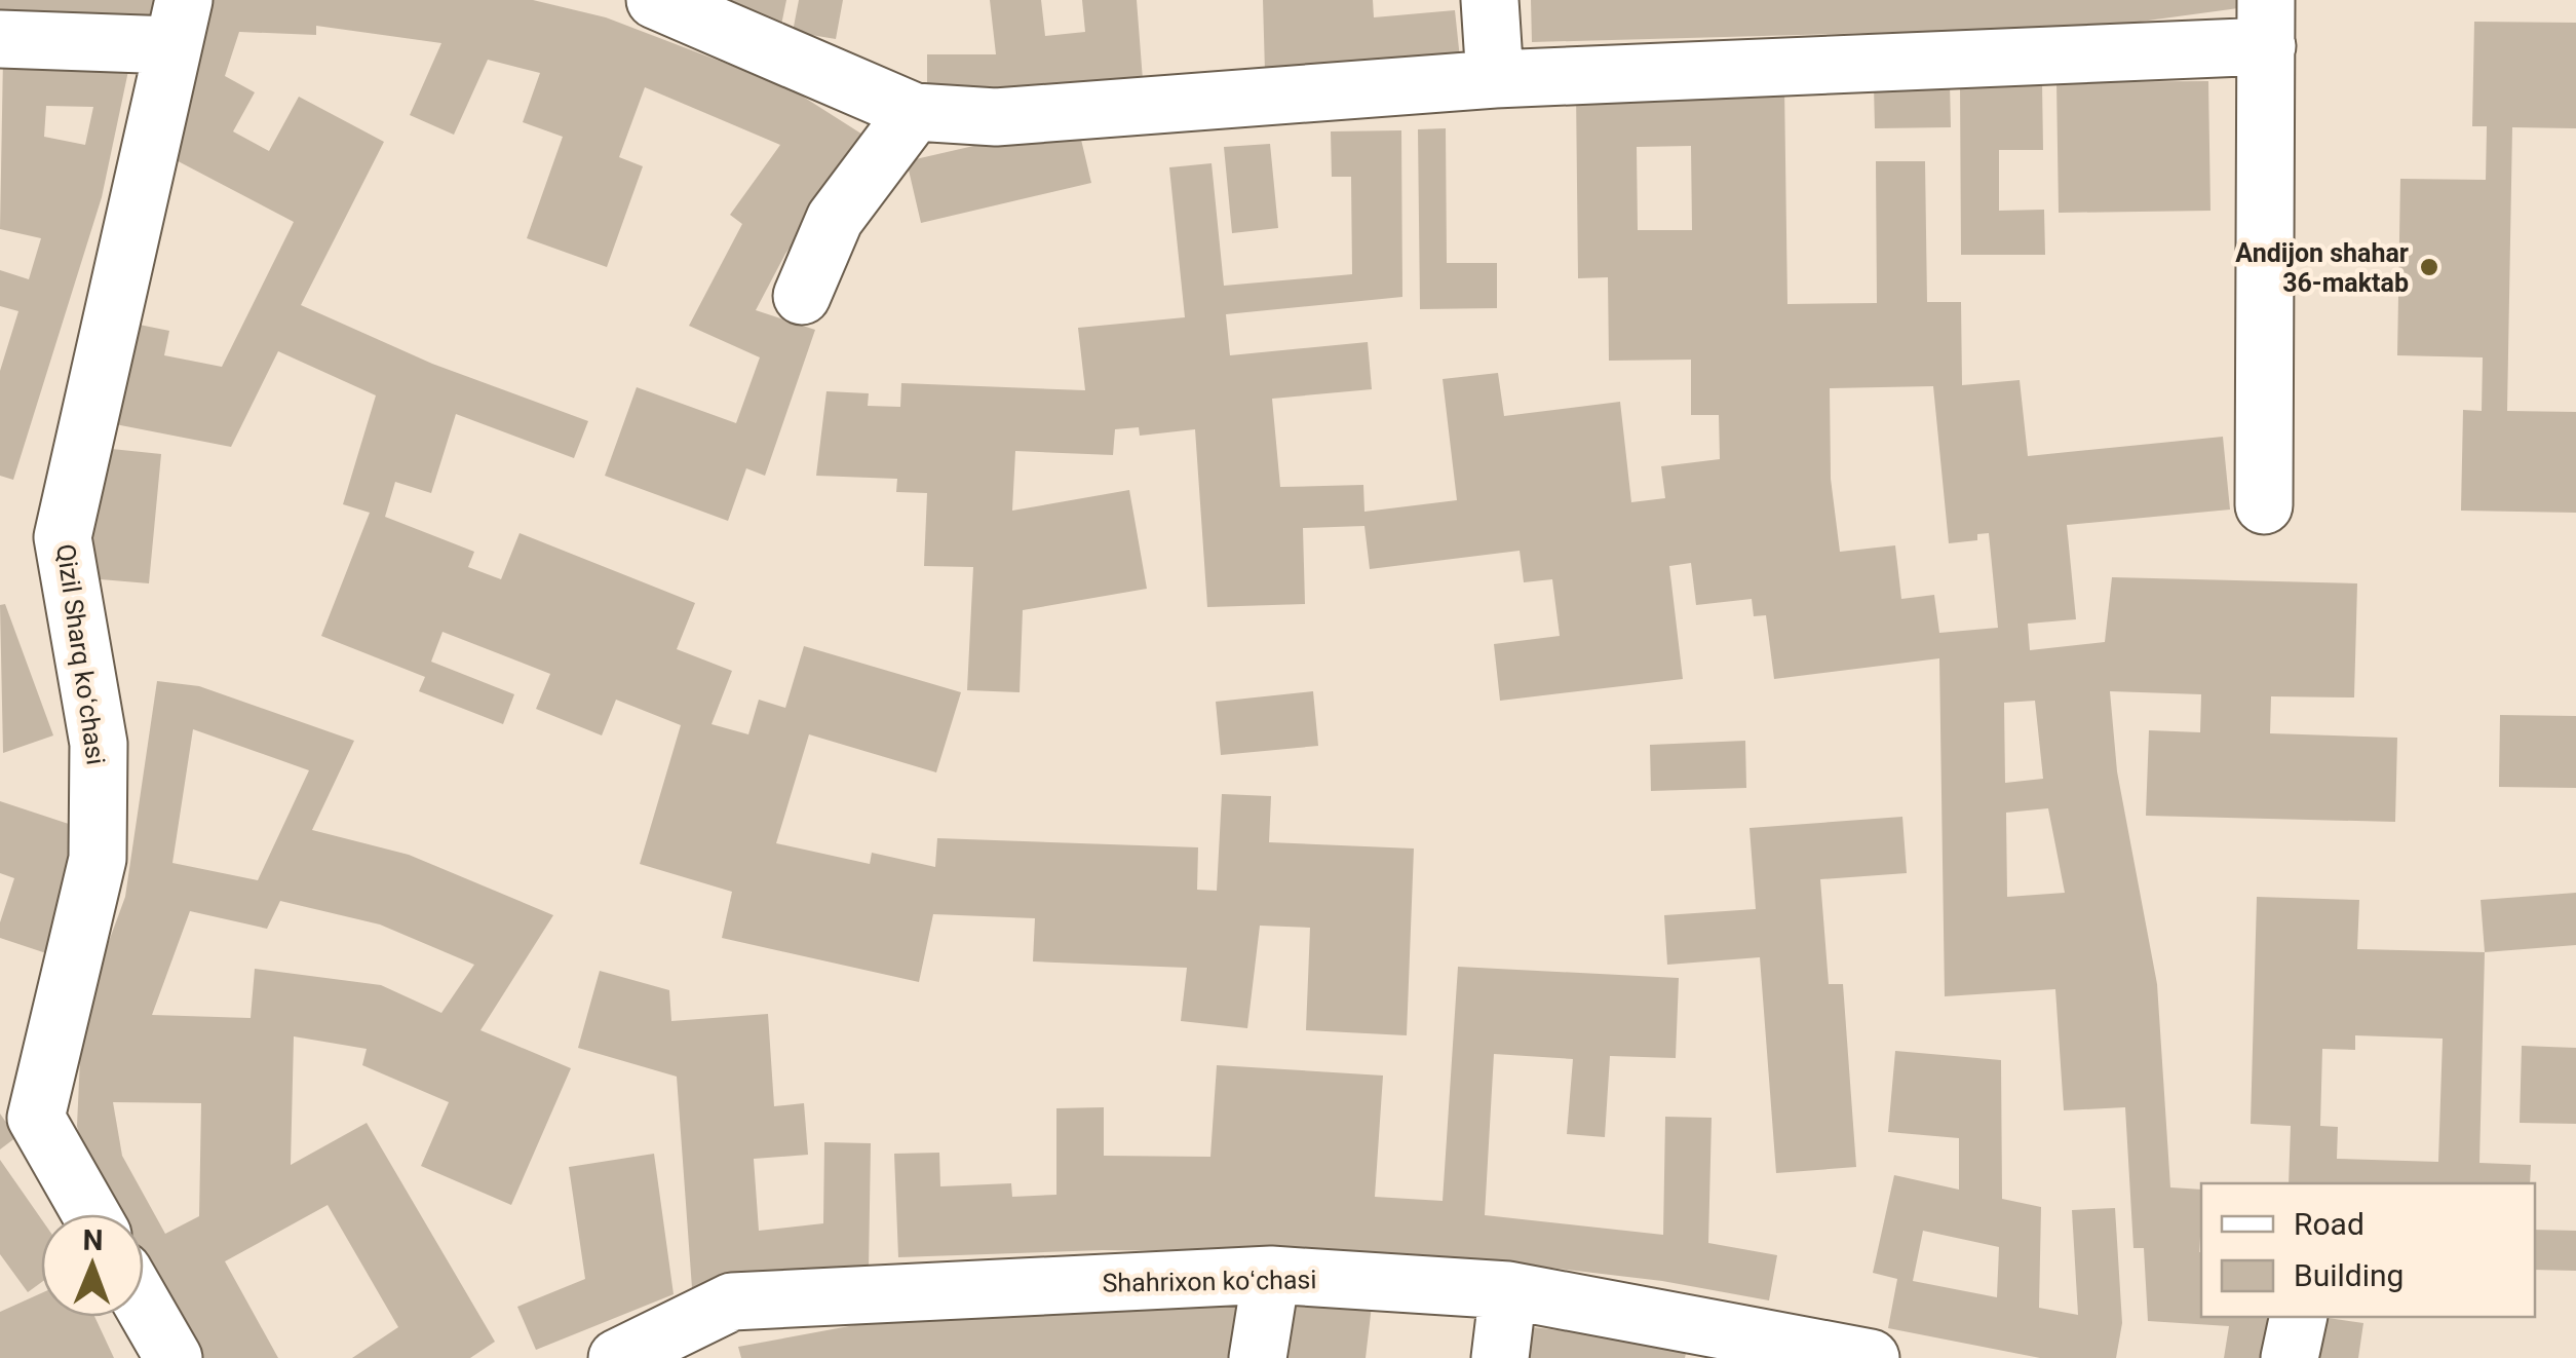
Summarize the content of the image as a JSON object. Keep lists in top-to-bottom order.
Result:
{
  "streets": {
    "street": ["Qizil Sharq koʻchasi", "Shahrixon koʻchasi"]
  },
  "places": ["Andijon shahar 36-maktab"],
  "legend": ["Road", "Building"],
  "north": "top"
}
